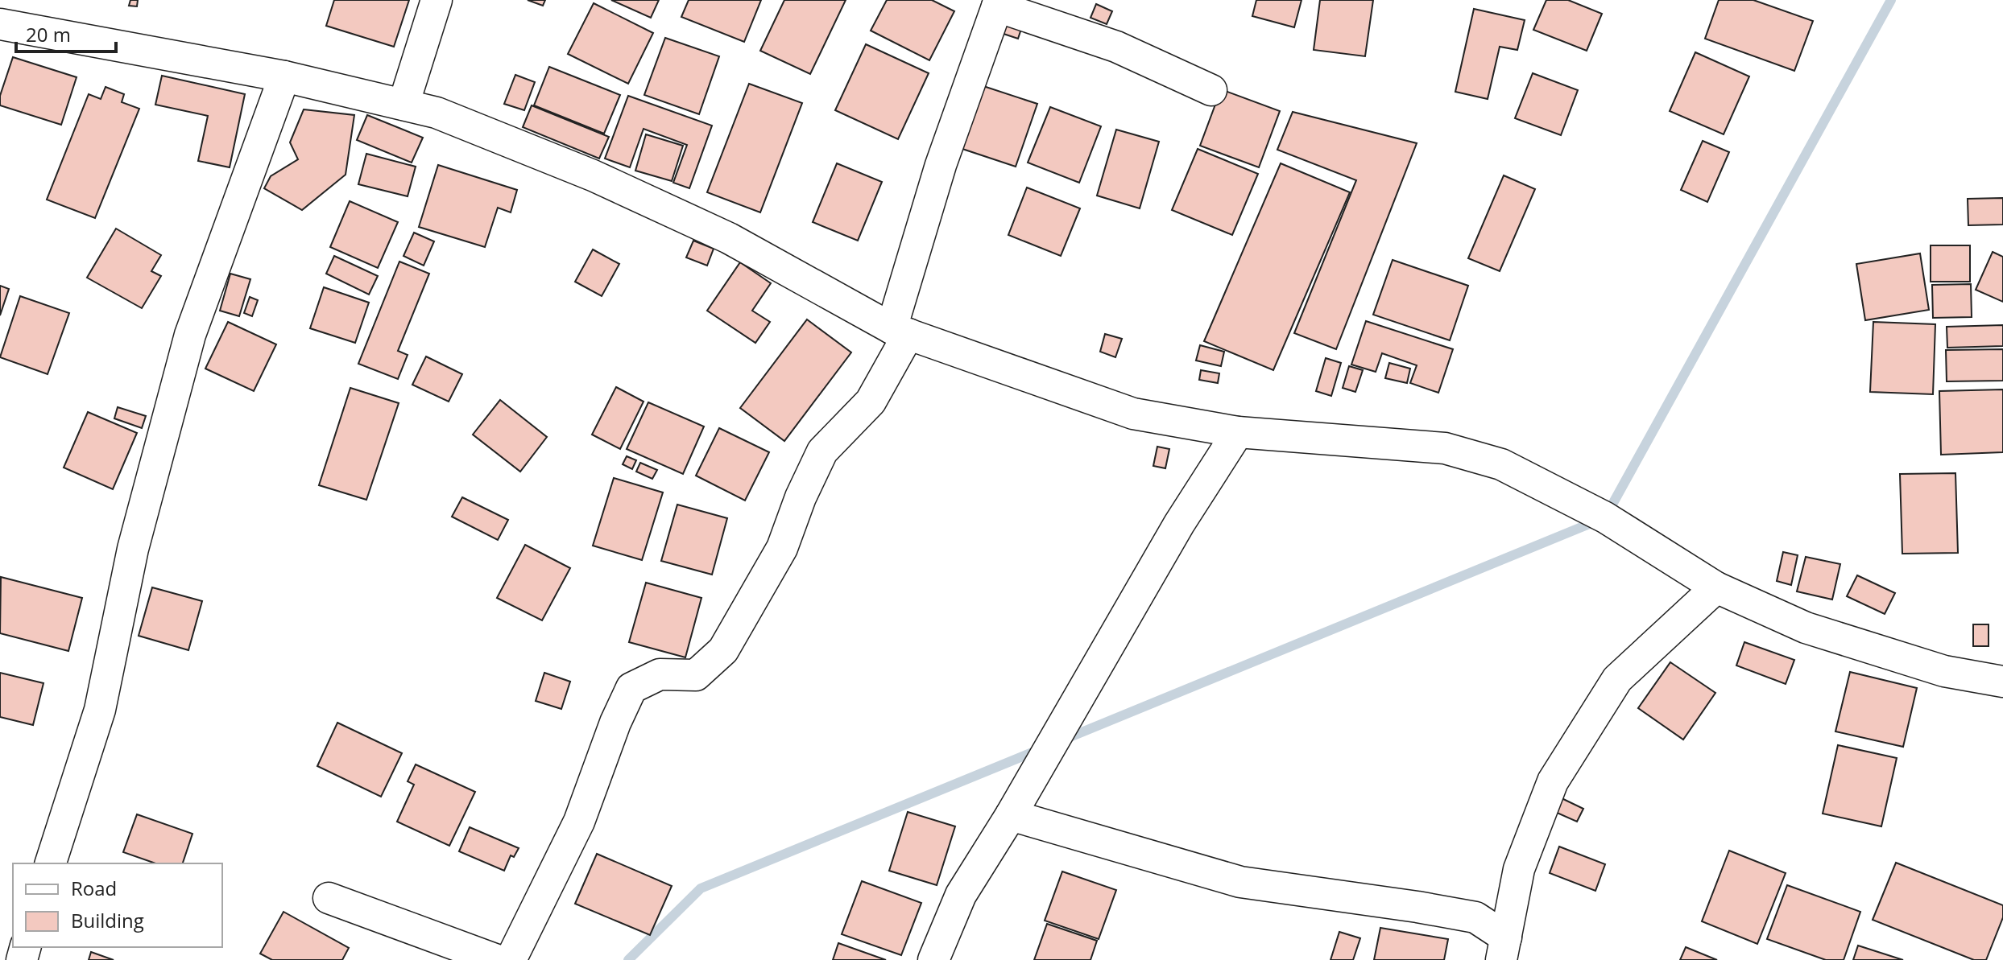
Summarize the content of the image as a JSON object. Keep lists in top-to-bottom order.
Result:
{
  "legend": ["Road", "Building"],
  "scale_bar": "20 m"
}
